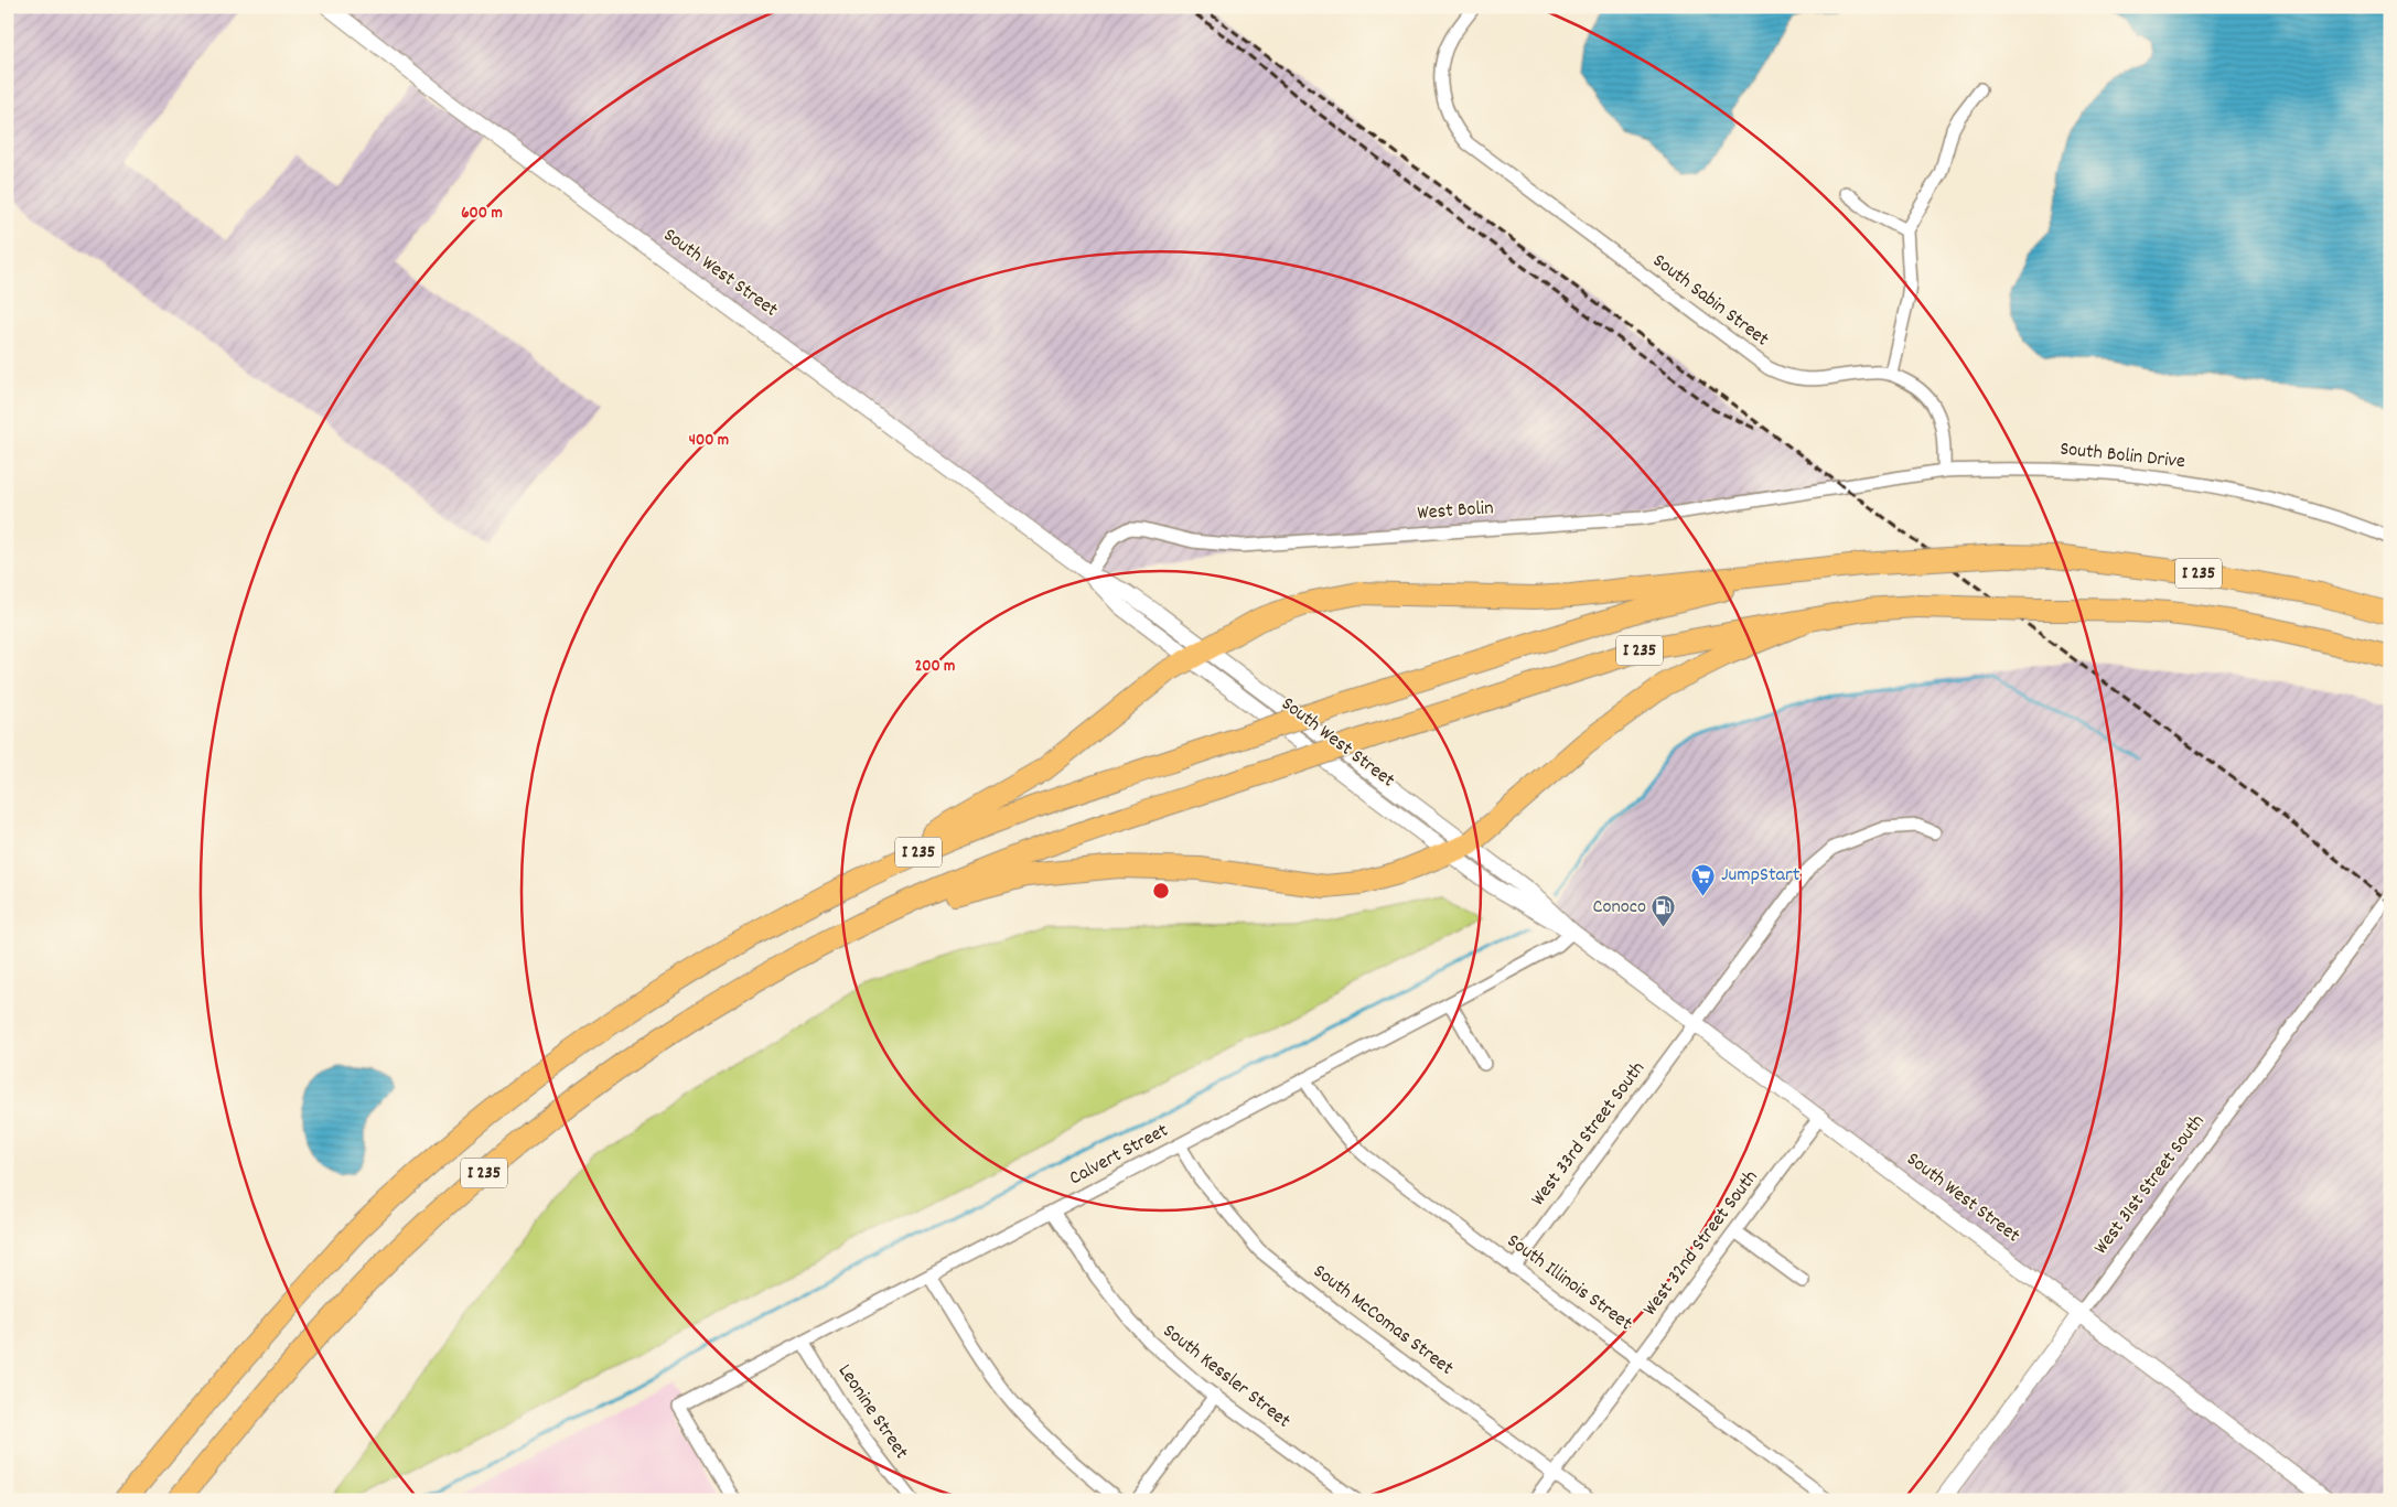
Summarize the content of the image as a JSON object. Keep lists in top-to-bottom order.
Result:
{
  "streets": {
    "highway": ["I 235"],
    "street": [
      "South West Street",
      "South Sabin Street",
      "South Bolin Drive",
      "West Bolin",
      "West 33rd Street South",
      "Calvert Street",
      "West 31st Street South",
      "West 32nd Street South",
      "South Illinois Street",
      "South McComas Street",
      "South Kessler Street",
      "Leonine Street"
    ]
  },
  "crossings": [
    ["South West Street", "West Bolin"],
    ["South West Street", "West 33rd Street South"],
    ["South West Street", "Calvert Street"],
    ["South West Street", "West 31st Street South"],
    ["South West Street", "West 32nd Street South"],
    ["South Bolin Drive", "West Bolin"],
    ["West 33rd Street South", "South Illinois Street"],
    ["Calvert Street", "South Illinois Street"],
    ["Calvert Street", "South McComas Street"],
    ["Calvert Street", "South Kessler Street"],
    ["Calvert Street", "Leonine Street"],
    ["West 32nd Street South", "South Illinois Street"],
    ["West 32nd Street South", "South McComas Street"]
  ],
  "places": {
    "supermarket": ["JumpStart"],
    "fuel station": ["Conoco"]
  },
  "rings": ["600 m", "400 m", "200 m"]
}
